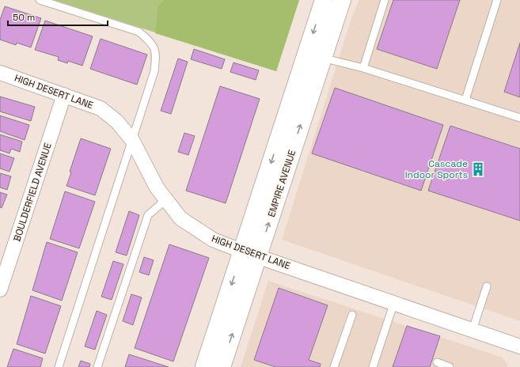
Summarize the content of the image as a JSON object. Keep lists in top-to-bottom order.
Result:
{
  "streets": {
    "highway": ["EMPIRE AVENUE"],
    "street": ["HIGH DESERT LANE", "BOULDERFIELD AVENUE"]
  },
  "crossings": [
    ["HIGH DESERT LANE", "EMPIRE AVENUE"],
    ["HIGH DESERT LANE", "BOULDERFIELD AVENUE"]
  ],
  "places": {
    "building": ["Cascade Indoor Sports"]
  },
  "scale_bar": "50 m"
}
